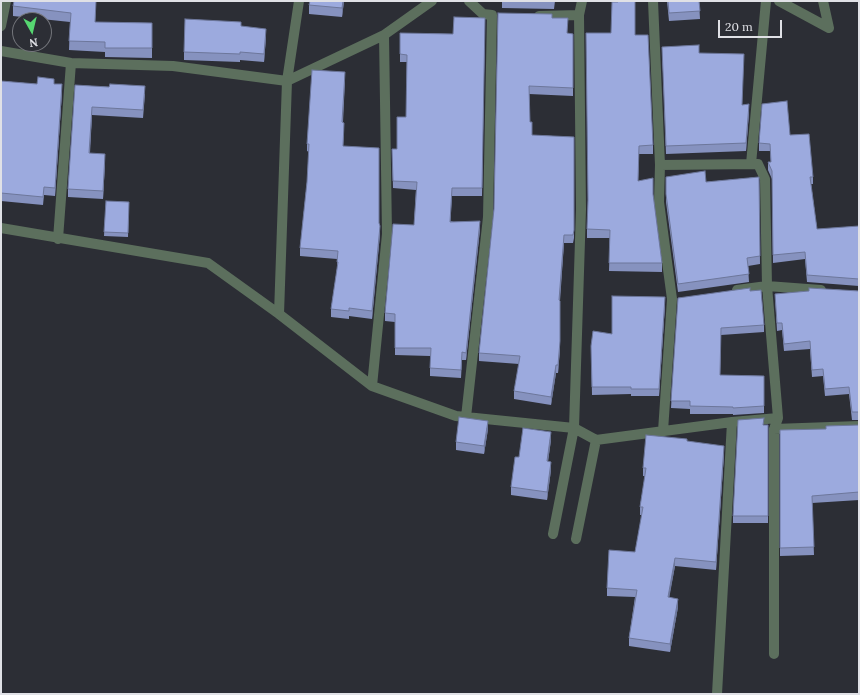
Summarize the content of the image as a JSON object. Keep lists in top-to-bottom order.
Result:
{
  "scale_bar": "20 m",
  "north": "bottom"
}
